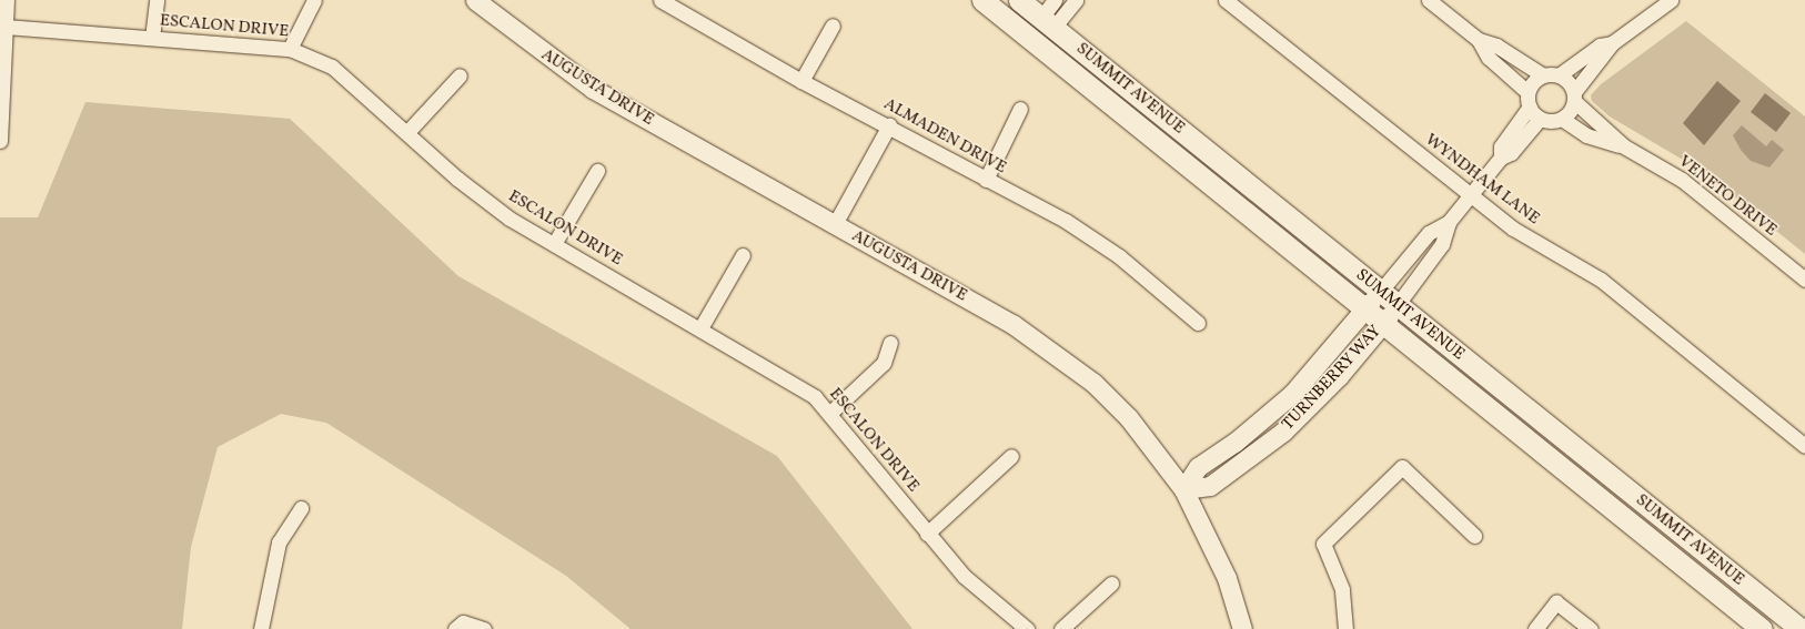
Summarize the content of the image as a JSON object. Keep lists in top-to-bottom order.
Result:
{
  "streets": {
    "main road": ["SUMMIT AVENUE"],
    "street": [
      "ESCALON DRIVE",
      "AUGUSTA DRIVE",
      "ALMADEN DRIVE",
      "WYNDHAM LANE",
      "VENETO DRIVE",
      "TURNBERRY WAY"
    ]
  },
  "crossings": [
    ["AUGUSTA DRIVE", "TURNBERRY WAY"],
    ["SUMMIT AVENUE", "TURNBERRY WAY"]
  ]
}
